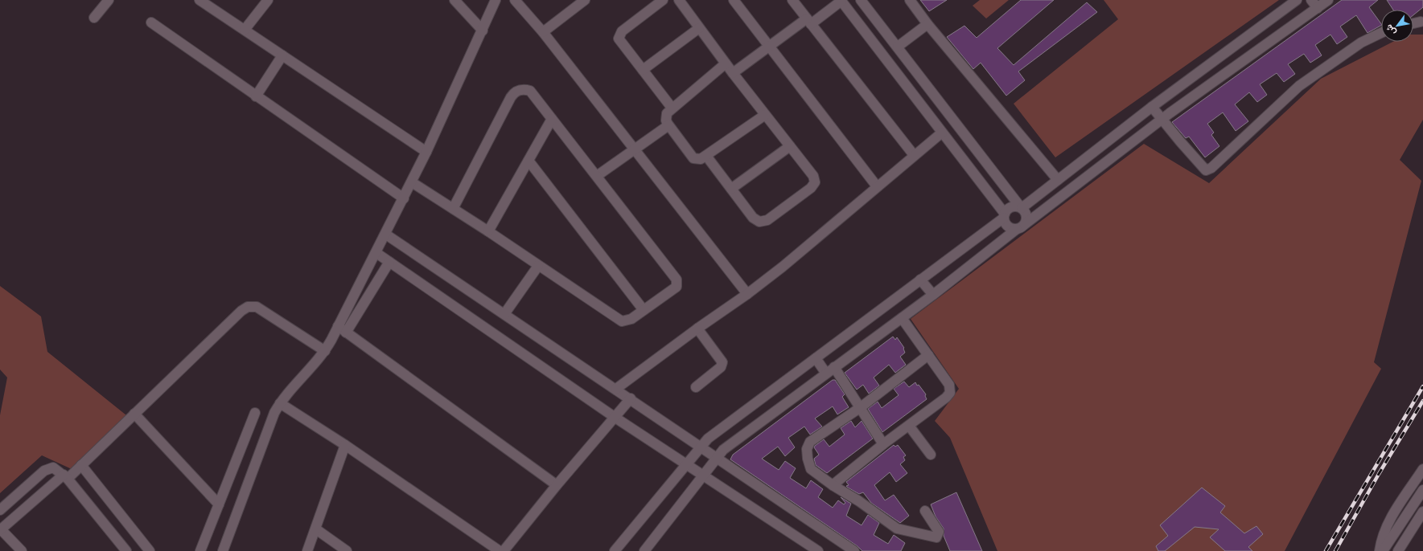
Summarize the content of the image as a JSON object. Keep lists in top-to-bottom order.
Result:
{
  "north": "bottom left"
}
